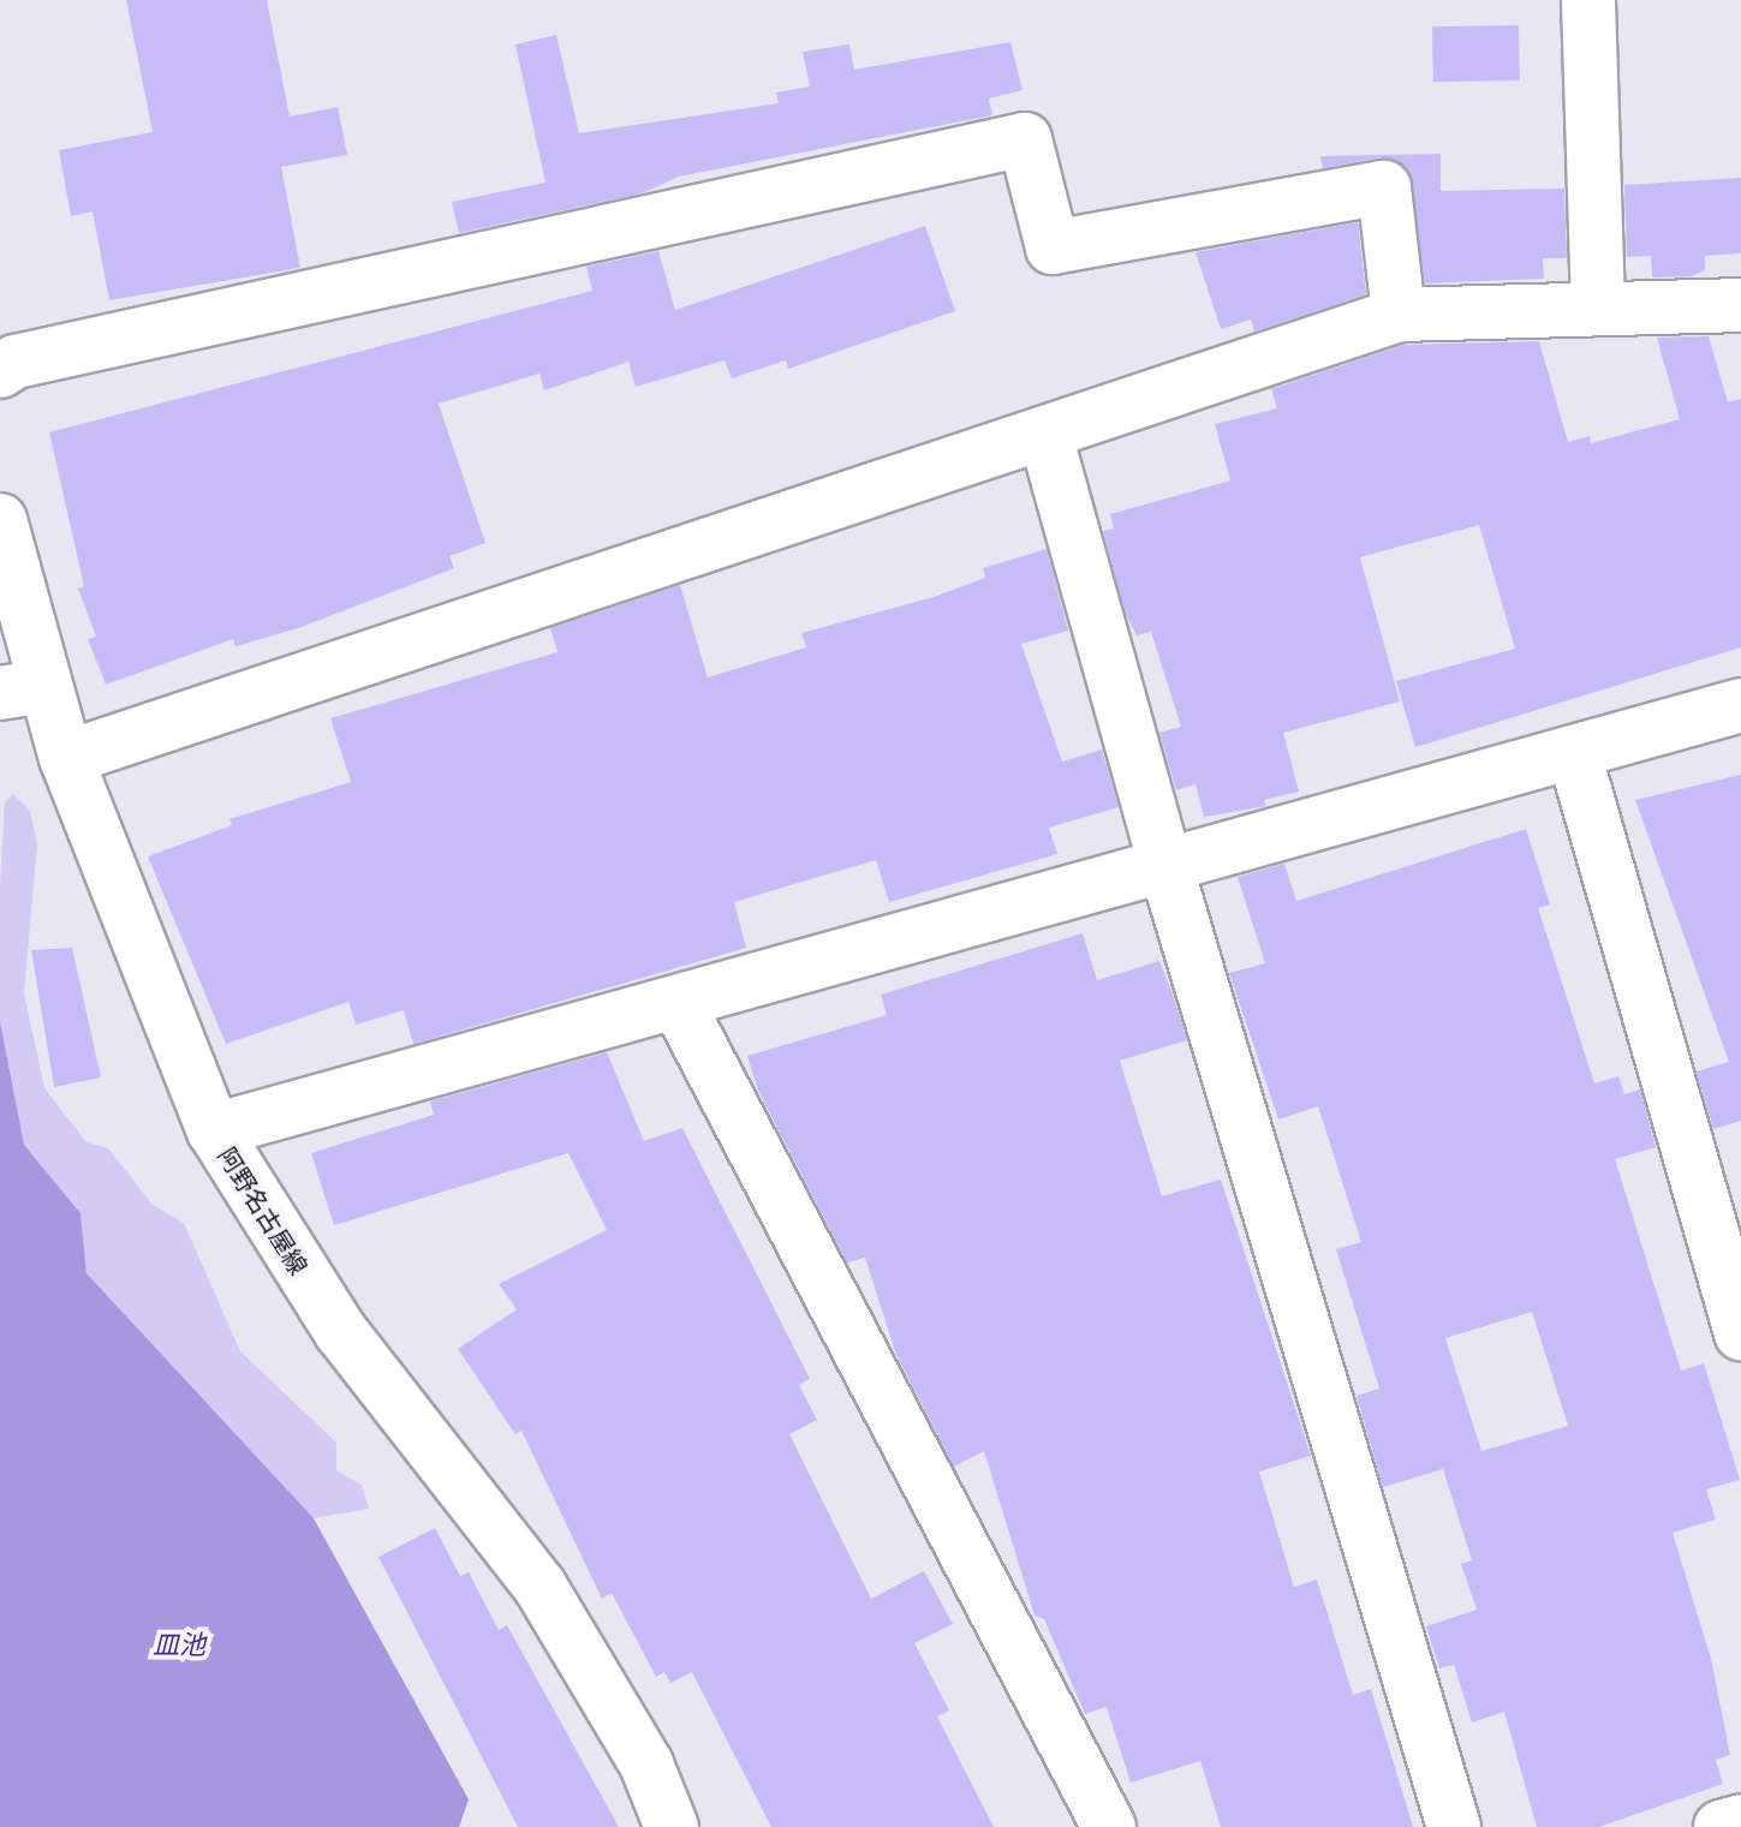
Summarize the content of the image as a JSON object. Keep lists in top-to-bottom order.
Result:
{
  "streets": {
    "street": ["阿野名古屋線"]
  },
  "water": ["皿池"]
}
